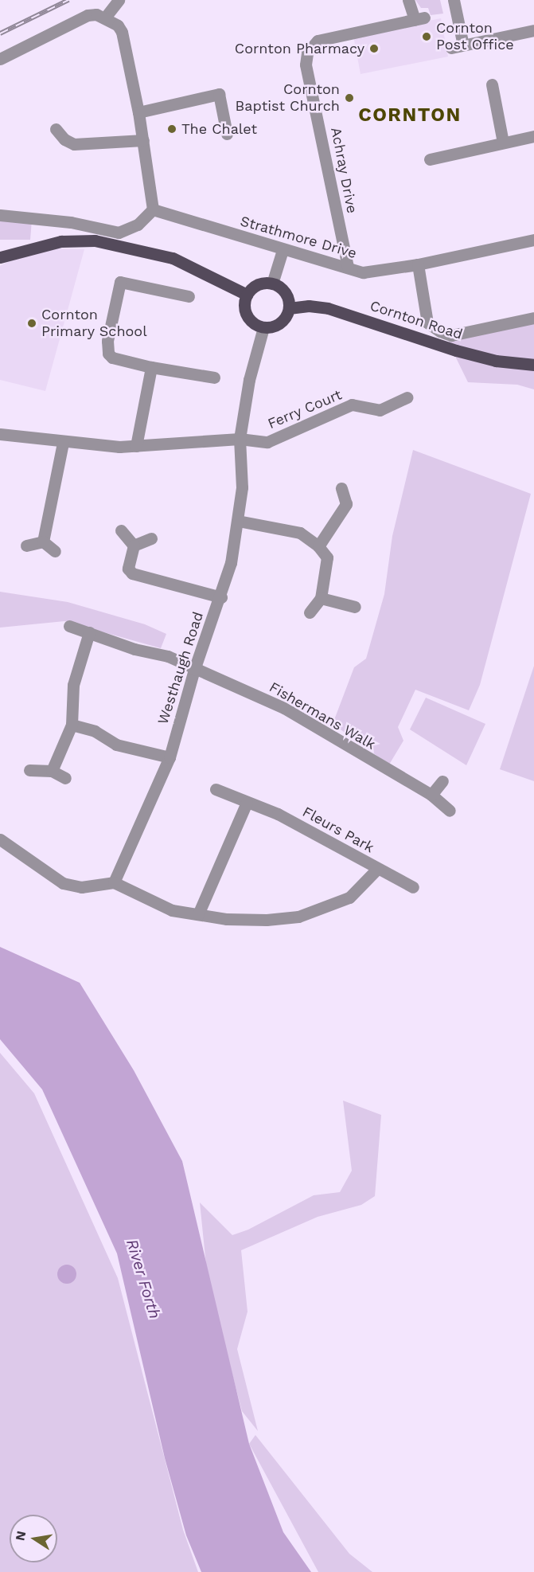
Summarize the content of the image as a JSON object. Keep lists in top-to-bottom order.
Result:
{
  "streets": {
    "main road": ["Cornton Road"],
    "street": [
      "Achray Drive",
      "Strathmore Drive",
      "Ferry Court",
      "Westhaugh Road",
      "Fishermans Walk",
      "Fleurs Park"
    ]
  },
  "crossings": [
    ["Achray Drive", "Strathmore Drive"],
    ["Cornton Road", "Westhaugh Road"],
    ["Ferry Court", "Westhaugh Road"],
    ["Westhaugh Road", "Fishermans Walk"]
  ],
  "districts": ["CORNTON"],
  "water": ["River Forth"],
  "places": [
    "Cornton Post Office",
    "Cornton Pharmacy",
    "Cornton Baptist Church",
    "The Chalet",
    "Cornton Primary School"
  ],
  "north": "left"
}
